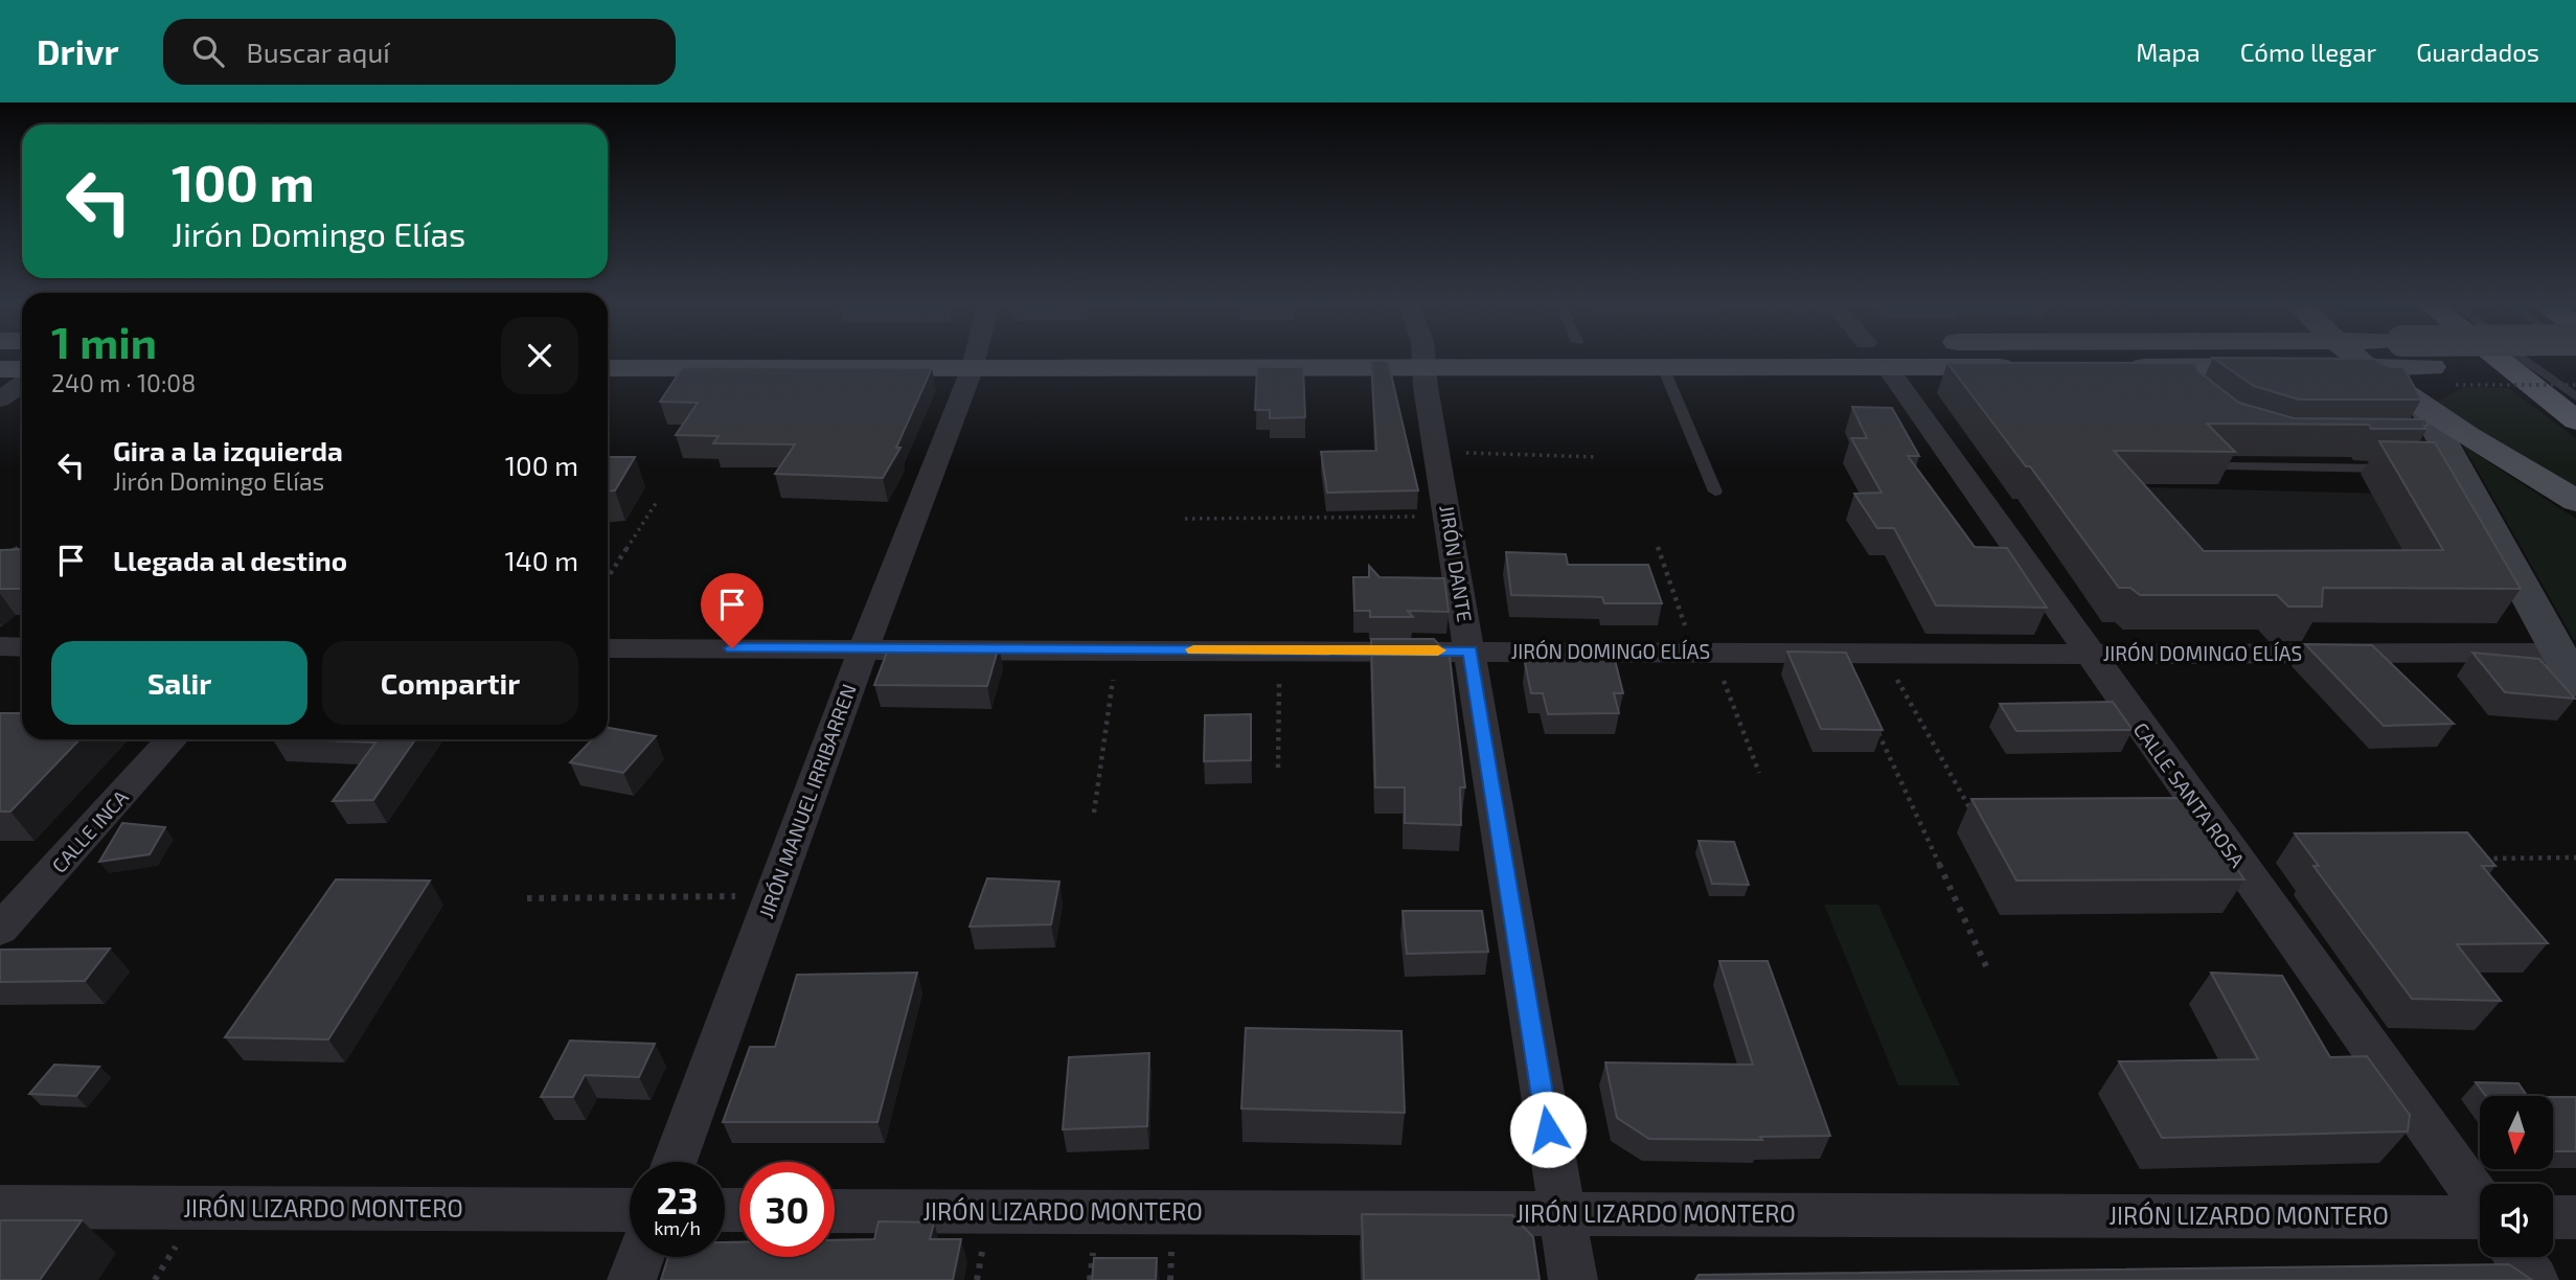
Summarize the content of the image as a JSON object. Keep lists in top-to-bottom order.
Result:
{
  "streets": {
    "street": [
      "JIRÓN DANTE",
      "JIRÓN DOMINGO ELÍAS",
      "CALLE SANTA ROSA",
      "JIRÓN MANUEL IRRIBARREN",
      "CALLE INCA",
      "JIRÓN LIZARDO MONTERO"
    ]
  },
  "crossings": [
    ["JIRÓN DANTE", "JIRÓN DOMINGO ELÍAS"],
    ["JIRÓN DANTE", "JIRÓN LIZARDO MONTERO"],
    ["JIRÓN DOMINGO ELÍAS", "CALLE SANTA ROSA"],
    ["JIRÓN DOMINGO ELÍAS", "JIRÓN MANUEL IRRIBARREN"]
  ],
  "north": "bottom",
  "page": {
    "header": "Drivr",
    "search": "Buscar aquí",
    "nav": ["Mapa", "Cómo llegar", "Guardados"],
    "turn": ["100 m", "Jirón Domingo Elías"],
    "heading": ["1 min", "240 m · 10:08"],
    "list": [
      {
        "name": "Gira a la izquierda",
        "note": "Jirón Domingo Elías",
        "value": "100 m"
      },
      {
        "name": "Llegada al destino",
        "value": "140 m"
      }
    ],
    "buttons": ["Salir", "Compartir"],
    "speed": "23 km/h",
    "limit": "30"
  }
}
